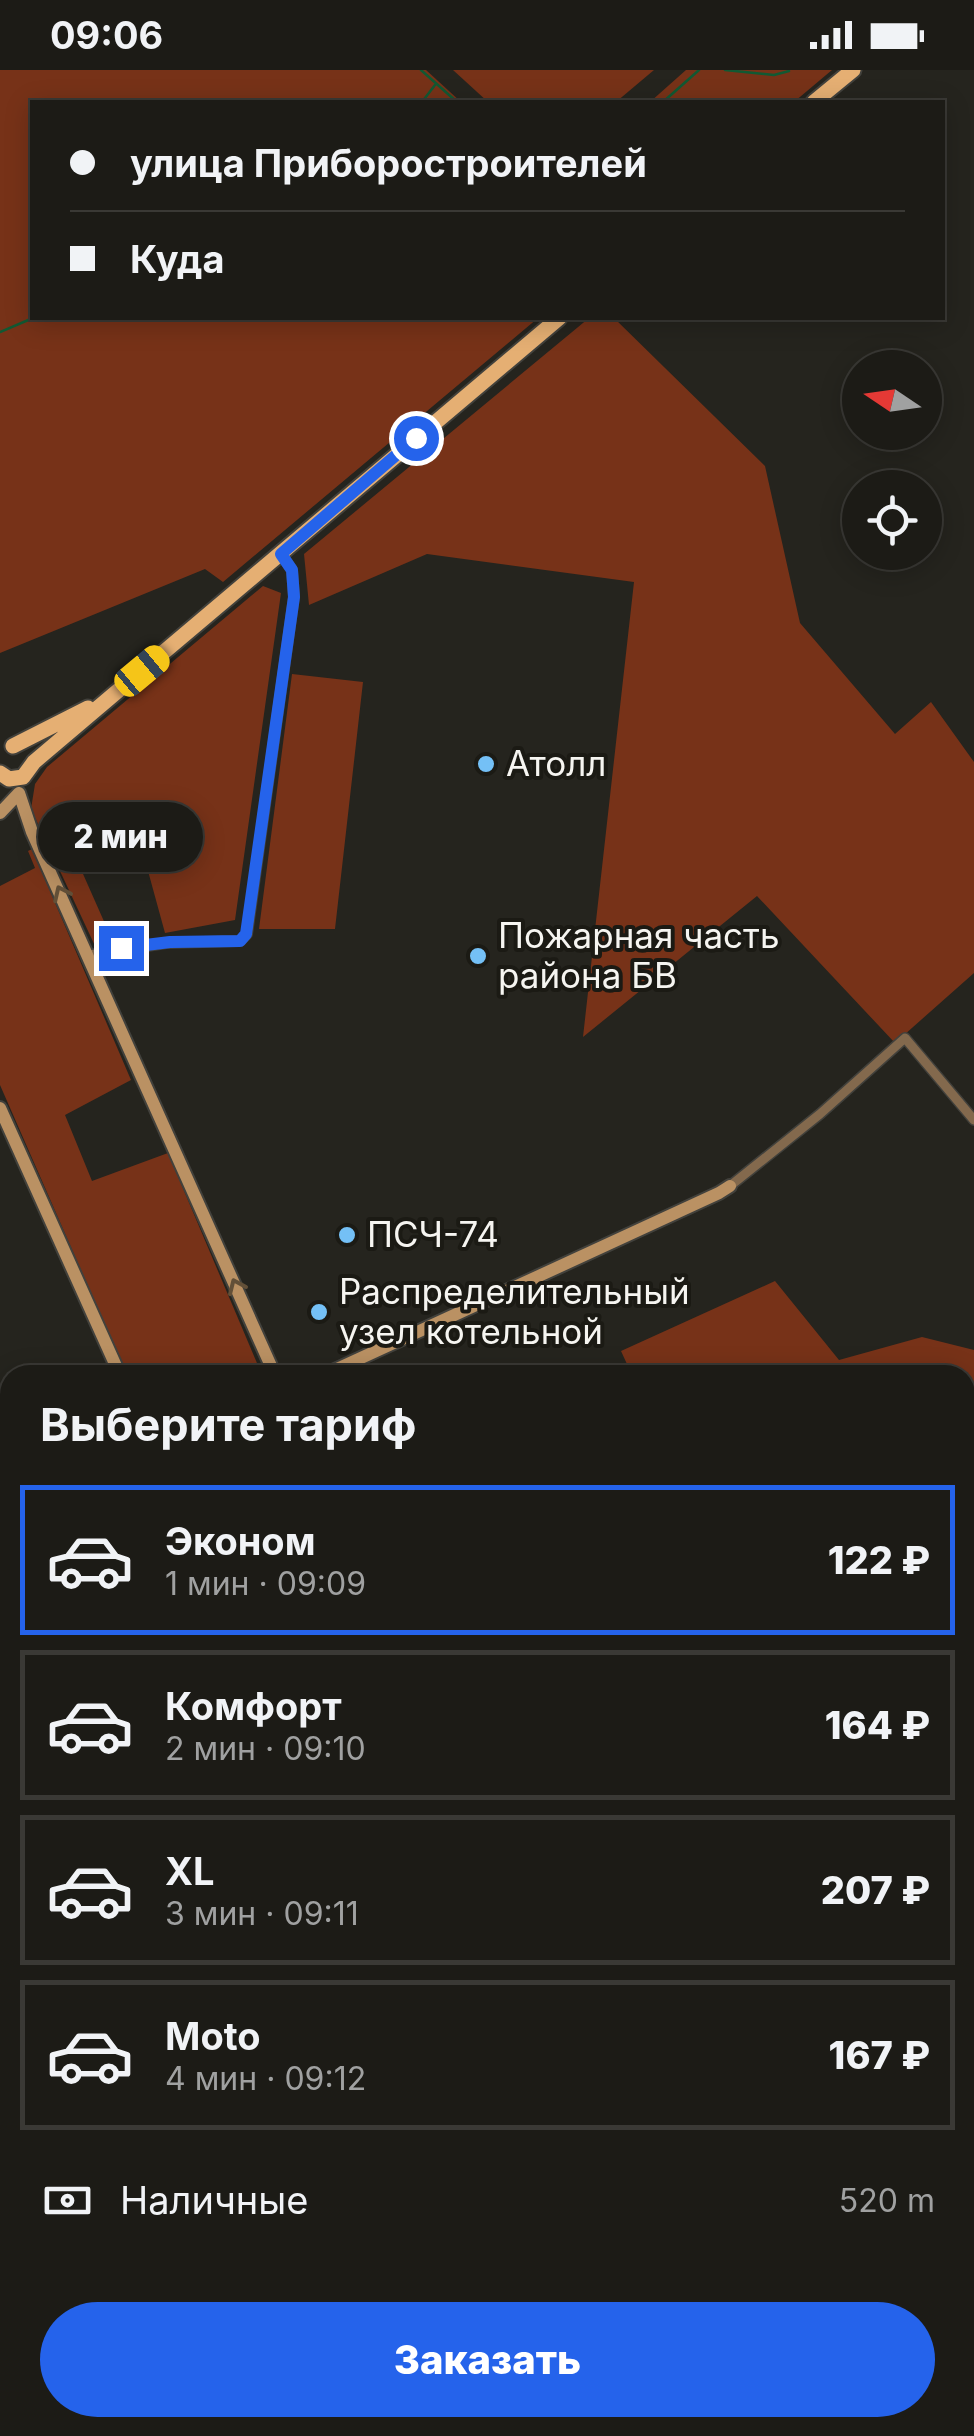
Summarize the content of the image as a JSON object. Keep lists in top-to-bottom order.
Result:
{
  "places": [
    "Атолл",
    "Пожарная часть района БВ",
    "ПСЧ-74",
    "Распределительный узел котельной"
  ],
  "north": "left",
  "page": {
    "status": "09:06",
    "banner": ["улица Приборостроителей", "Куда"],
    "bubble": "2 мин",
    "heading": "Выберите тариф",
    "list": [
      {
        "name": "Эконом",
        "note": "1 мин · 09:09",
        "value": "122 ₽"
      },
      {
        "name": "Комфорт",
        "note": "2 мин · 09:10",
        "value": "164 ₽"
      },
      {
        "name": "XL",
        "note": "3 мин · 09:11",
        "value": "207 ₽"
      },
      {
        "name": "Moto",
        "note": "4 мин · 09:12",
        "value": "167 ₽"
      }
    ],
    "pay": ["Наличные", "520 m"],
    "buttons": "Заказать"
  }
}
